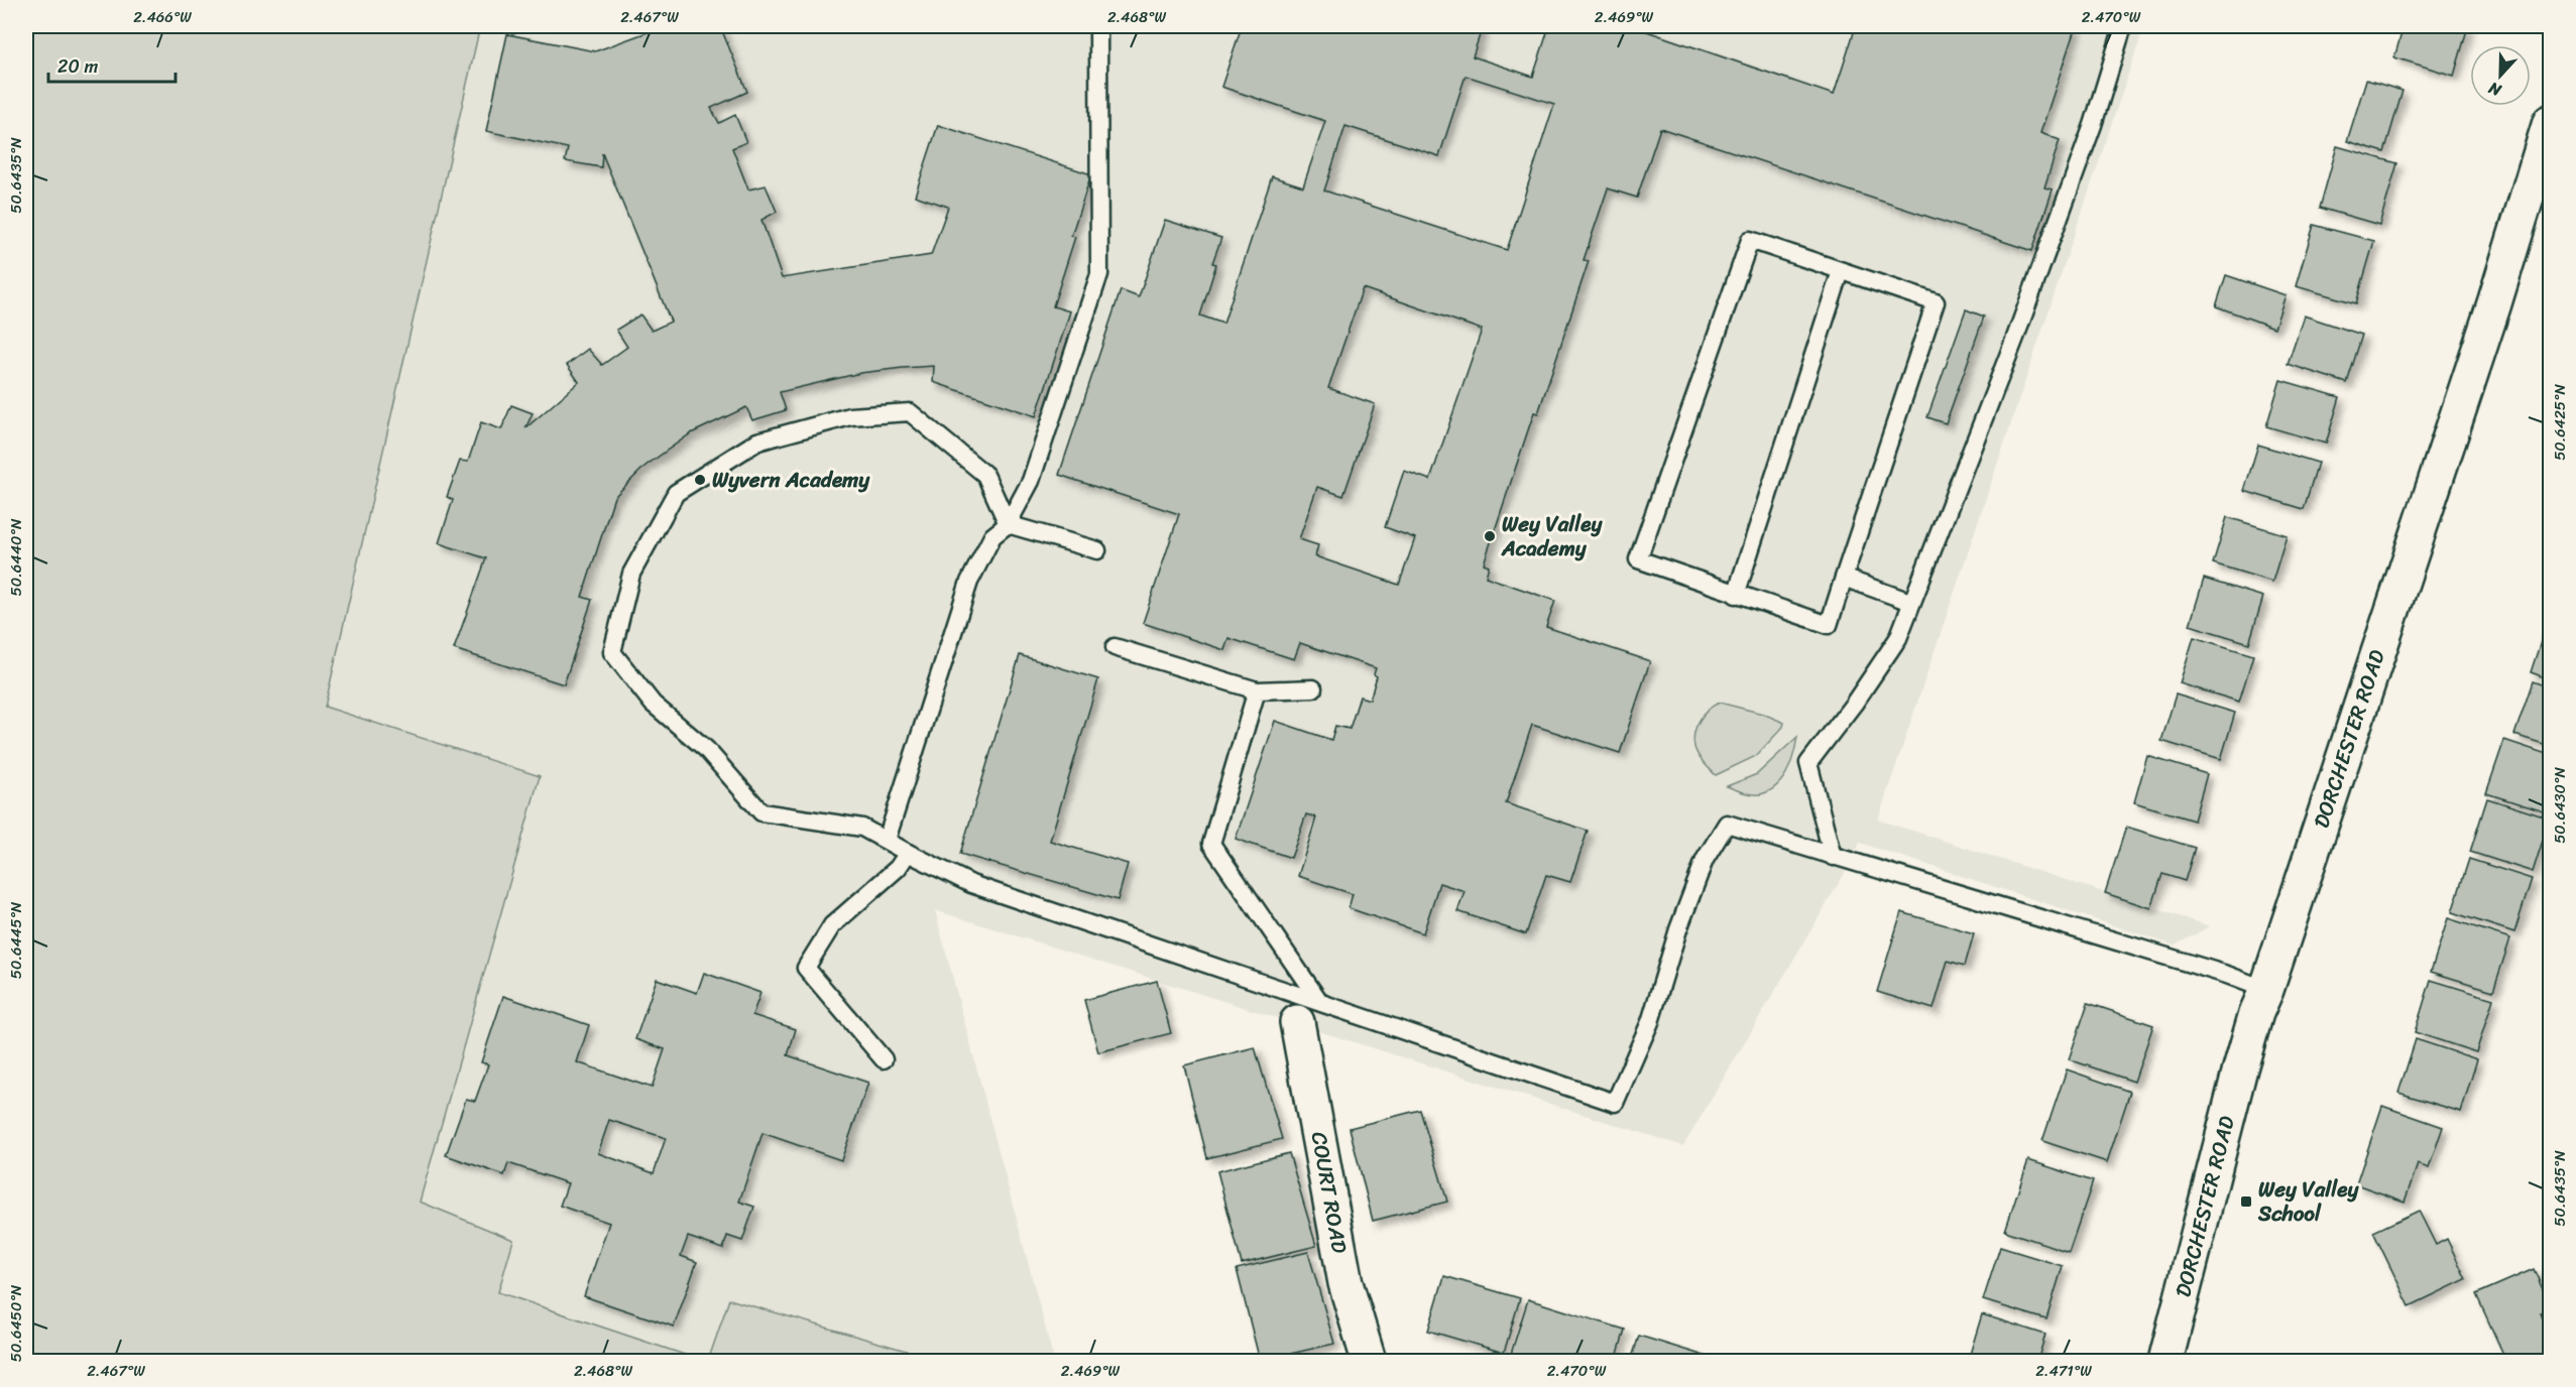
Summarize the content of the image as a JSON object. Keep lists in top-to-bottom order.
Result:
{
  "streets": {
    "main road": ["DORCHESTER ROAD", "COURT ROAD"]
  },
  "places": {
    "other": ["Wyvern Academy", "Wey Valley Academy"],
    "transit": ["Wey Valley School"]
  },
  "scale_bar": "20 m",
  "north": "bottom",
  "coordinates": [
    "2.466°W",
    "2.467°W",
    "2.468°W",
    "2.469°W",
    "2.470°W",
    "50.6435°N",
    "50.6425°N",
    "50.6440°N",
    "50.6430°N",
    "50.6445°N",
    "50.6450°N",
    "2.471°W"
  ]
}
